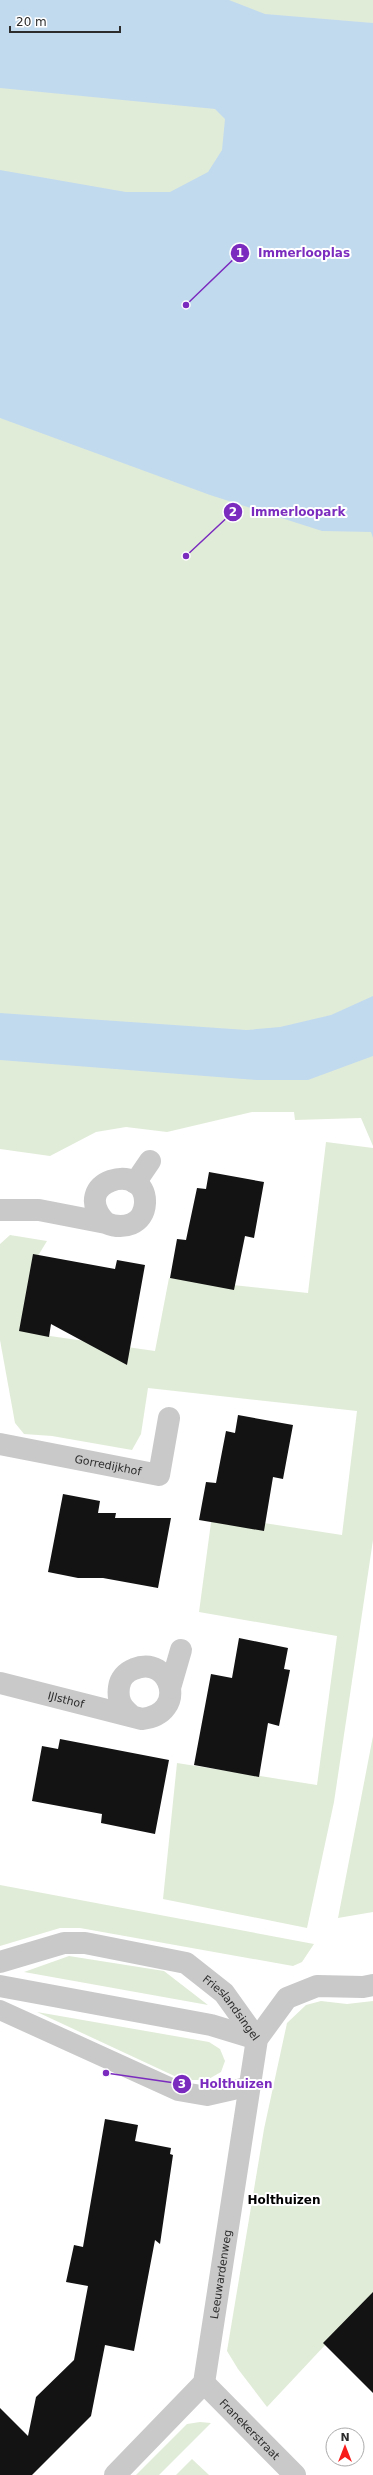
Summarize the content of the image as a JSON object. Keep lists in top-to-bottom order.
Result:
{
  "streets": {
    "street": [
      "Gorredijkhof",
      "IJlsthof",
      "Frieslandsingel",
      "Leeuwardenweg",
      "Franekerstraat"
    ]
  },
  "crossings": [
    ["Frieslandsingel", "Leeuwardenweg"],
    ["Leeuwardenweg", "Franekerstraat"]
  ],
  "districts": ["Holthuizen"],
  "places": ["Immerlooplas", "Immerloopark", "Holthuizen"],
  "scale_bar": "20 m",
  "north": "top"
}
